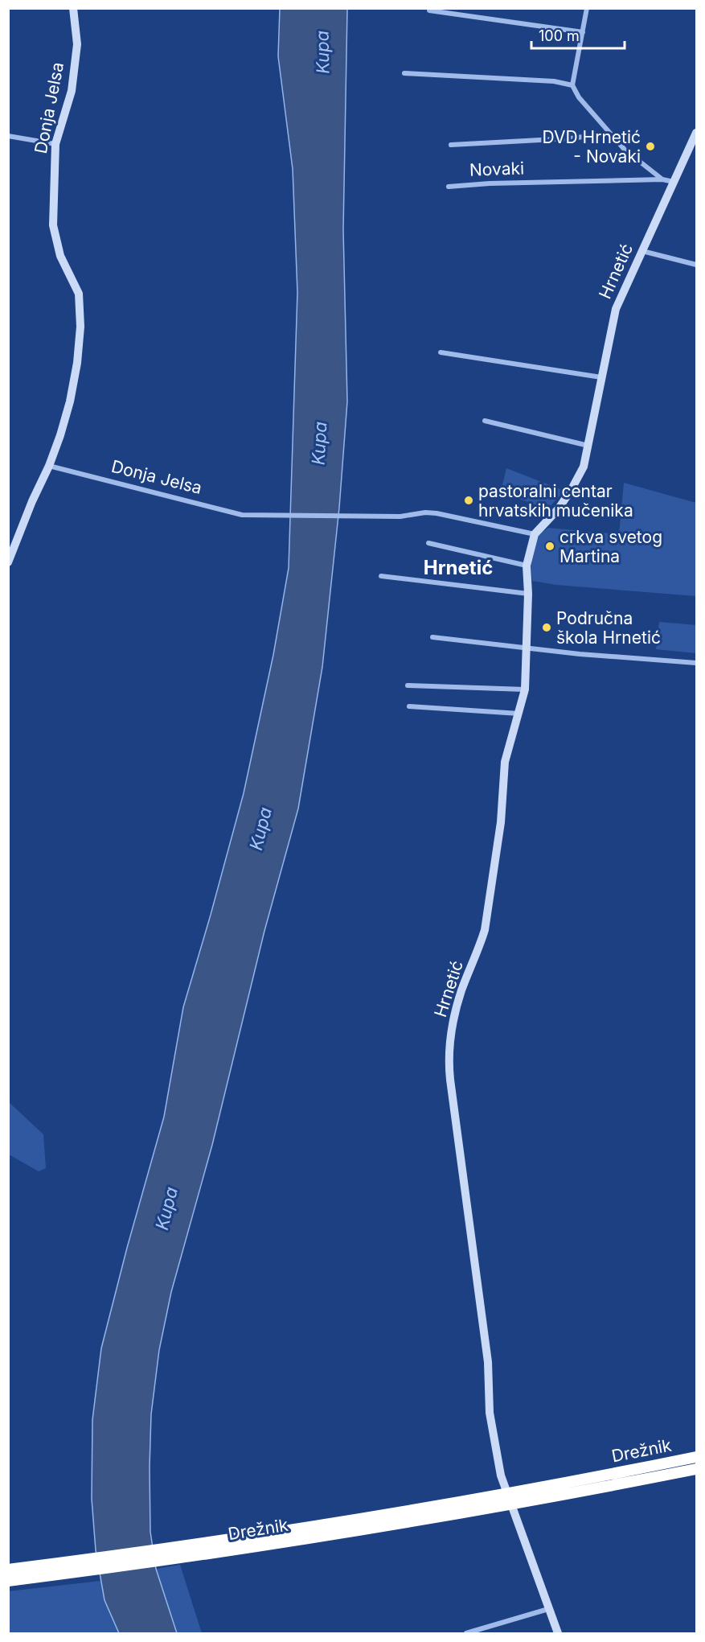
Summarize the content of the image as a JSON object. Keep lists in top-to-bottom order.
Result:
{
  "streets": {
    "highway": ["Drežnik"],
    "street": ["Donja Jelsa", "Novaki", "Hrnetić"]
  },
  "crossings": [
    ["Donja Jelsa", "Hrnetić"],
    ["Novaki", "Hrnetić"]
  ],
  "districts": ["Hrnetić"],
  "water": ["Kupa"],
  "places": [
    "DVD Hrnetić - Novaki",
    "pastoralni centar hrvatskih mučenika",
    "crkva svetog Martina",
    "Područna škola Hrnetić"
  ],
  "scale_bar": "100 m"
}
